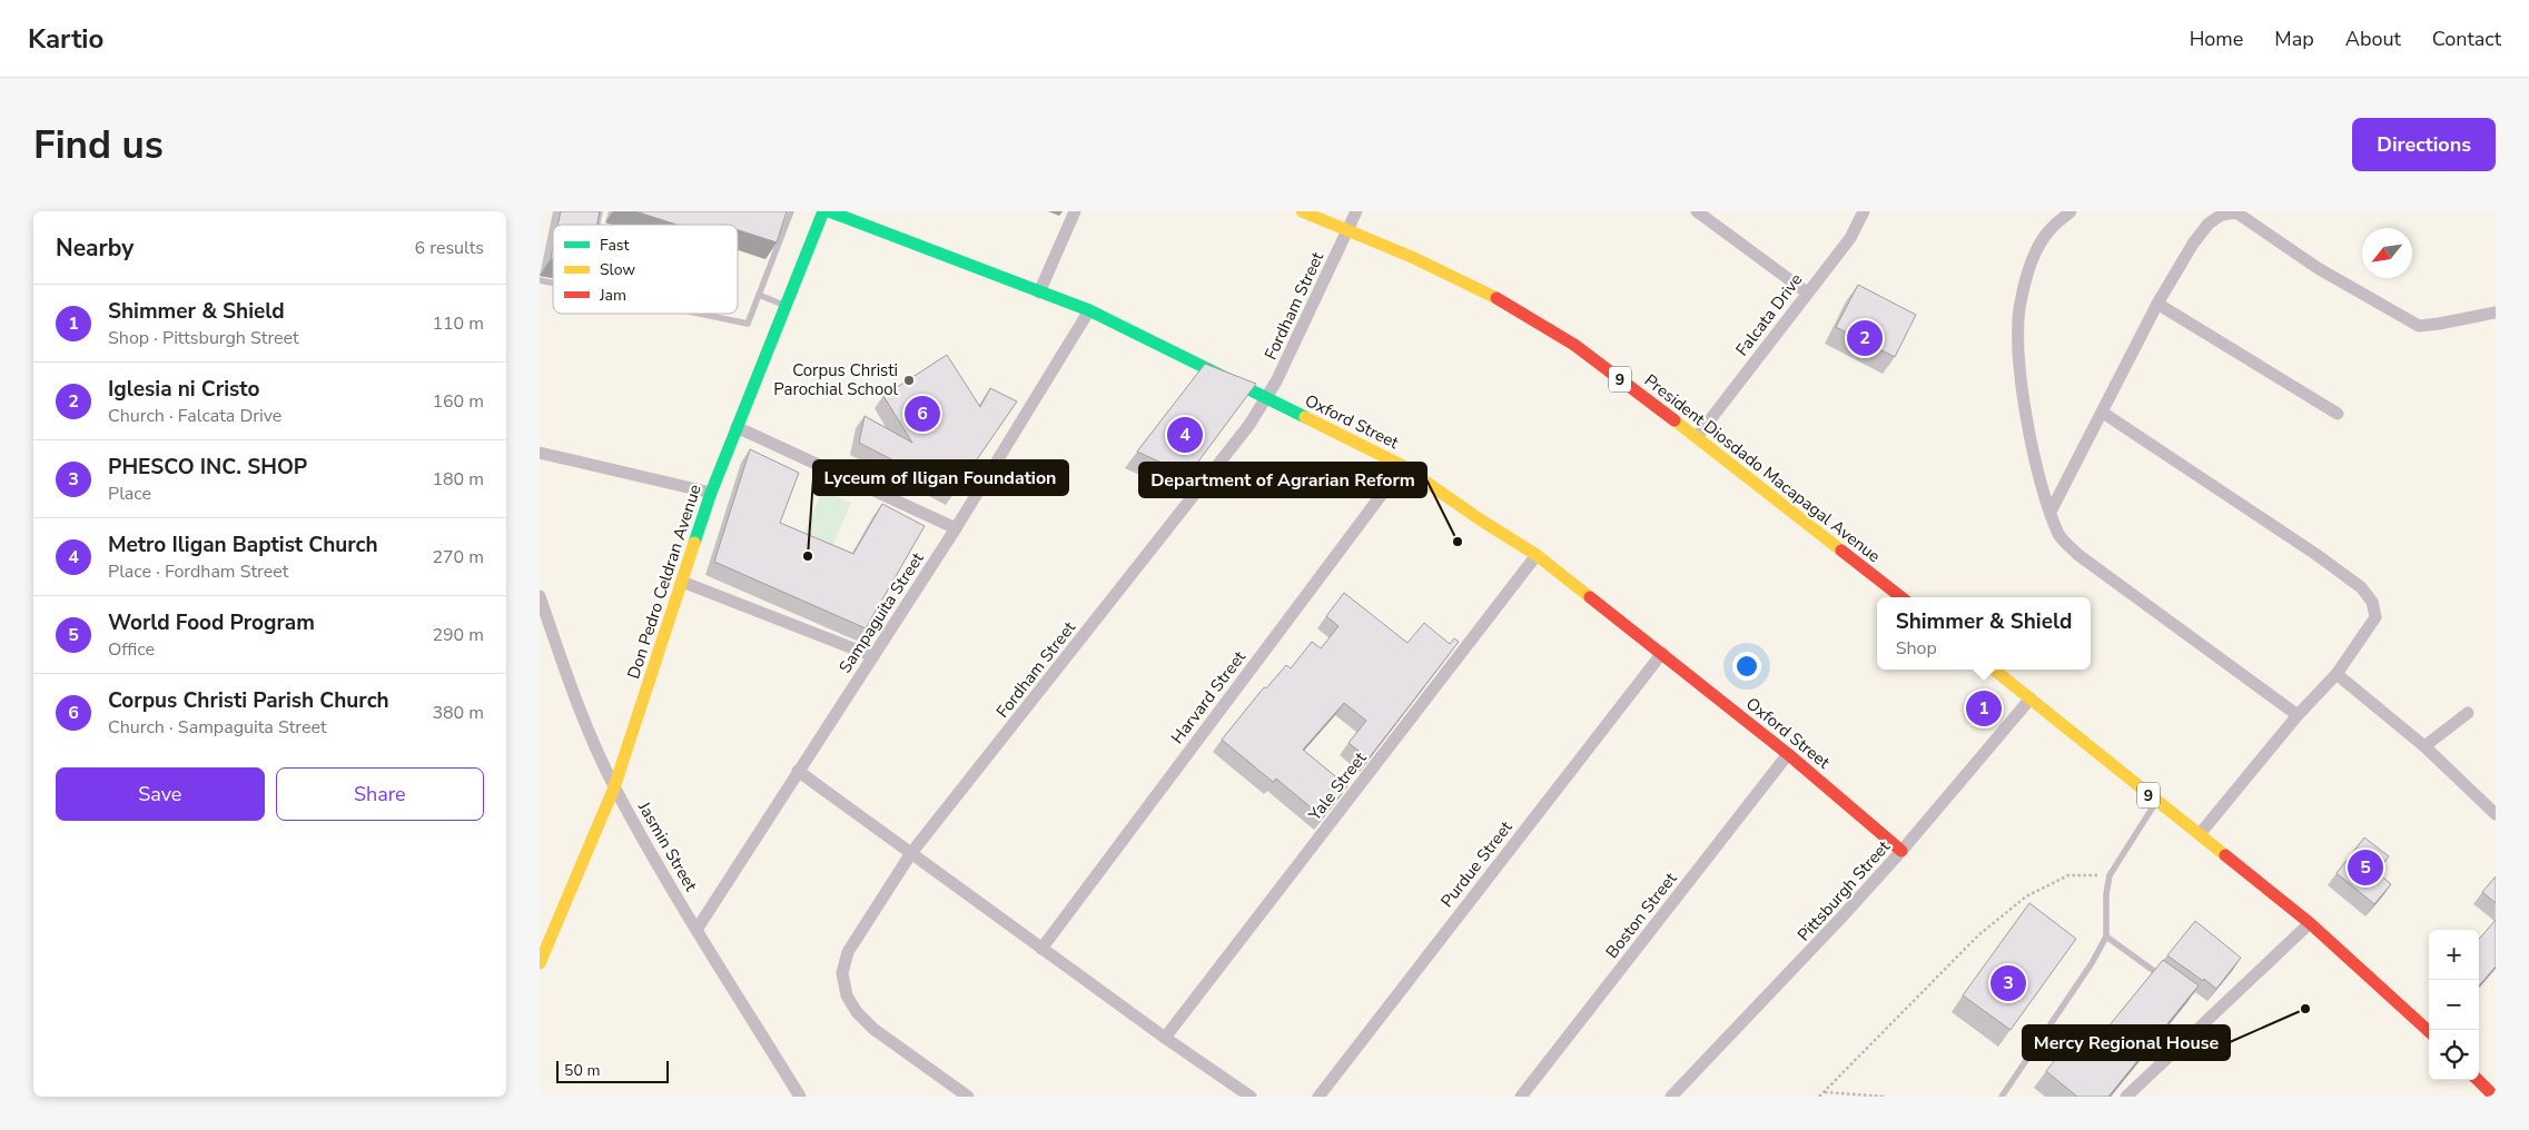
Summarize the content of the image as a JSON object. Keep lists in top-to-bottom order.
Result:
{
  "streets": {
    "main road": [
      "9",
      "Oxford Street",
      "President Diosdado Macapagal Avenue",
      "Don Pedro Celdran Avenue"
    ],
    "street": [
      "Fordham Street",
      "Falcata Drive",
      "Sampaguita Street",
      "Harvard Street",
      "Yale Street",
      "Jasmin Street",
      "Purdue Street",
      "Pittsburgh Street",
      "Boston Street"
    ]
  },
  "crossings": [
    ["Fordham Street", "Oxford Street"],
    ["Fordham Street", "President Diosdado Macapagal Avenue"],
    ["Falcata Drive", "President Diosdado Macapagal Avenue"],
    ["9", "Pittsburgh Street"],
    ["Oxford Street", "Sampaguita Street"],
    ["Oxford Street", "Harvard Street"],
    ["Oxford Street", "Yale Street"],
    ["Oxford Street", "Purdue Street"],
    ["Oxford Street", "Pittsburgh Street"],
    ["Oxford Street", "Boston Street"],
    ["Don Pedro Celdran Avenue", "Jasmin Street"],
    ["Sampaguita Street", "Jasmin Street"]
  ],
  "places": [
    "Corpus Christi Parochial School",
    "Department of Agrarian Reform",
    "Lyceum of Iligan Foundation",
    "Mercy Regional House"
  ],
  "legend": ["Fast", "Slow", "Jam"],
  "scale_bar": "50 m",
  "north": "bottom left",
  "page": {
    "header": "Kartio",
    "nav": [
      "Home",
      "Map",
      "About",
      "Contact"
    ],
    "buttons": [
      "Directions",
      ["Save", "Share"]
    ],
    "title": "Find us",
    "heading": ["Nearby", "6 results"],
    "list": [
      {
        "mark": "1",
        "name": "Shimmer & Shield",
        "note": "Shop · Pittsburgh Street",
        "value": "110 m"
      },
      {
        "mark": "2",
        "name": "Iglesia ni Cristo",
        "note": "Church · Falcata Drive",
        "value": "160 m"
      },
      {
        "mark": "3",
        "name": "PHESCO INC. SHOP",
        "note": "Place",
        "value": "180 m"
      },
      {
        "mark": "4",
        "name": "Metro Iligan Baptist Church",
        "note": "Place · Fordham Street",
        "value": "270 m"
      },
      {
        "mark": "5",
        "name": "World Food Program",
        "note": "Office",
        "value": "290 m"
      },
      {
        "mark": "6",
        "name": "Corpus Christi Parish Church",
        "note": "Church · Sampaguita Street",
        "value": "380 m"
      }
    ],
    "pins": [
      "2",
      "6",
      "4",
      "1",
      "5",
      "3"
    ],
    "popup": ["Shimmer & Shield", "Shop"],
    "map_buttons": ["+", "−"],
    "scale": "50 m"
  }
}
